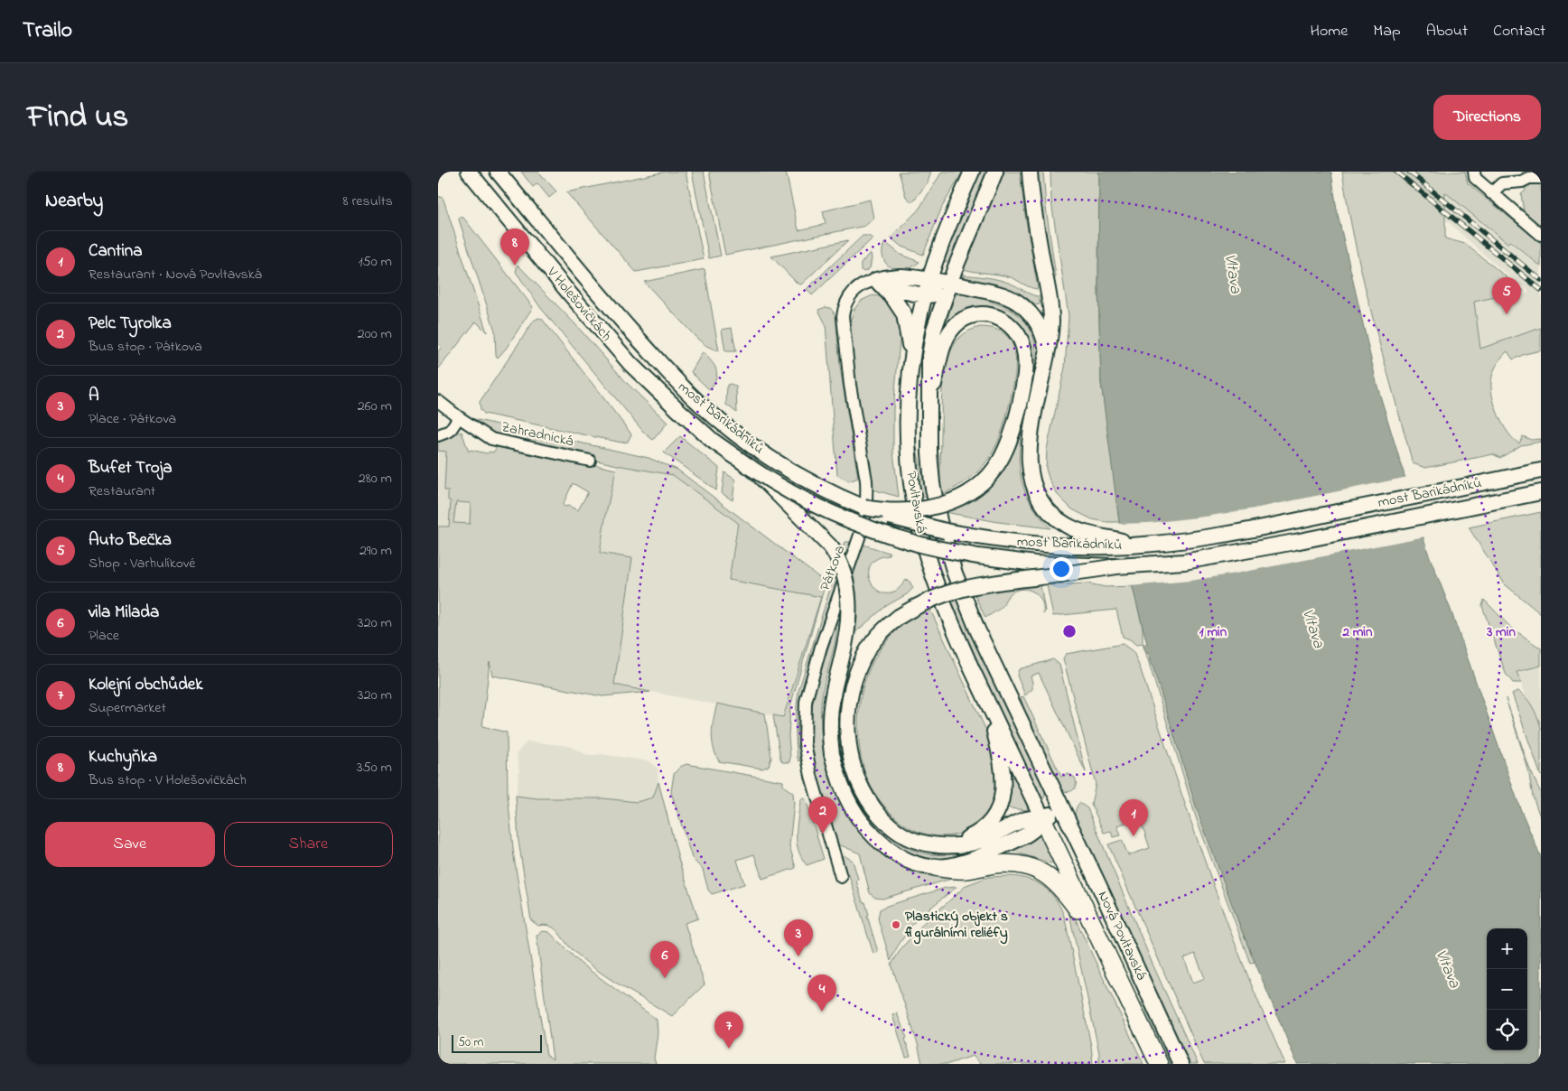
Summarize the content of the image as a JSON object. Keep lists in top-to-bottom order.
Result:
{
  "streets": {
    "highway": ["Nová Povltavská"],
    "main road": ["V Holešovičkách", "most Barikádníků", "Povltavská"],
    "street": ["Zahradnická", "Pátkova"]
  },
  "crossings": [
    ["V Holešovičkách", "most Barikádníků"],
    ["Povltavská", "Nová Povltavská"]
  ],
  "water": ["Vltava"],
  "places": ["Plastický objekt s figurálními reliéfy"],
  "scale_bar": "50 m",
  "page": {
    "header": "Trailo",
    "nav": [
      "Home",
      "Map",
      "About",
      "Contact"
    ],
    "title": "Find us",
    "buttons": [
      "Directions",
      ["Save", "Share"]
    ],
    "heading": ["Nearby", "8 results"],
    "pins": [
      "8",
      "5",
      "2",
      "1",
      "3",
      "6",
      "4",
      "7"
    ],
    "list": [
      {
        "mark": "1",
        "name": "Cantina",
        "note": "Restaurant · Nová Povltavská",
        "value": "150 m"
      },
      {
        "mark": "2",
        "name": "Pelc Tyrolka",
        "note": "Bus stop · Pátkova",
        "value": "200 m"
      },
      {
        "mark": "3",
        "name": "A",
        "note": "Place · Pátkova",
        "value": "260 m"
      },
      {
        "mark": "4",
        "name": "Bufet Troja",
        "note": "Restaurant",
        "value": "280 m"
      },
      {
        "mark": "5",
        "name": "Auto Bečka",
        "note": "Shop · Varhulíkové",
        "value": "290 m"
      },
      {
        "mark": "6",
        "name": "vila Milada",
        "note": "Place",
        "value": "320 m"
      },
      {
        "mark": "7",
        "name": "Kolejní obchůdek",
        "note": "Supermarket",
        "value": "320 m"
      },
      {
        "mark": "8",
        "name": "Kuchyňka",
        "note": "Bus stop · V Holešovičkách",
        "value": "350 m"
      }
    ],
    "map_buttons": ["+", "−"],
    "scale": "50 m"
  },
  "rings": ["1 min", "2 min", "3 min"]
}
